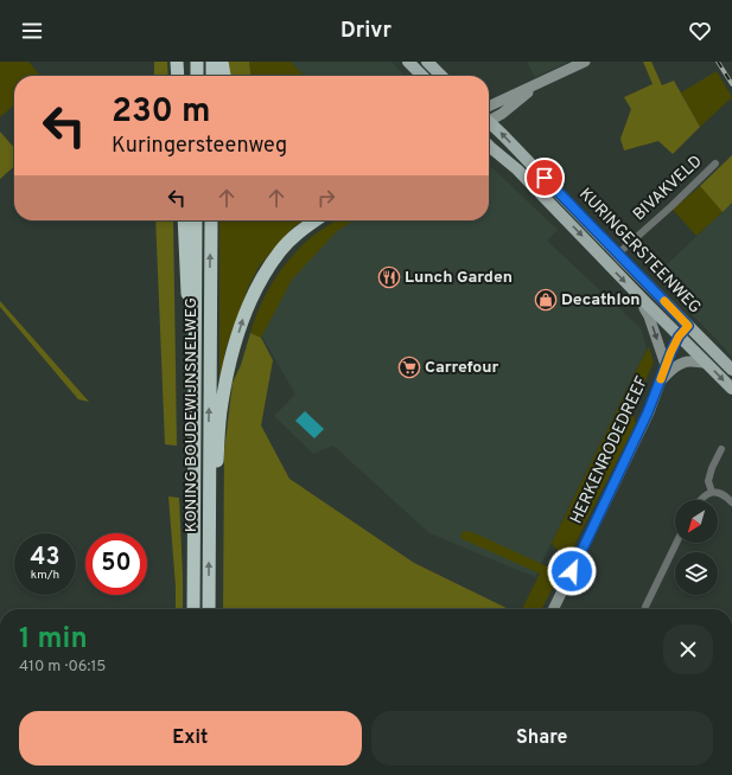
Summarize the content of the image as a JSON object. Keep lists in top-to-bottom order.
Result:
{
  "streets": {
    "highway": ["KONING BOUDEWIJNSNELWEG"],
    "main road": ["KURINGERSTEENWEG", "HERKENRODEDREEF"],
    "street": ["BIVAKVELD"]
  },
  "crossings": [
    ["BIVAKVELD", "KURINGERSTEENWEG"],
    ["KURINGERSTEENWEG", "HERKENRODEDREEF"]
  ],
  "places": {
    "restaurant": ["Lunch Garden"],
    "shop": ["Decathlon"],
    "supermarket": ["Carrefour"]
  },
  "north": "bottom left",
  "page": {
    "header": "Drivr",
    "turn": ["230 m", "Kuringersteenweg"],
    "speed": "43 km/h",
    "limit": "50",
    "heading": ["1 min", "410 m · 06:15"],
    "buttons": ["Exit", "Share"]
  }
}
